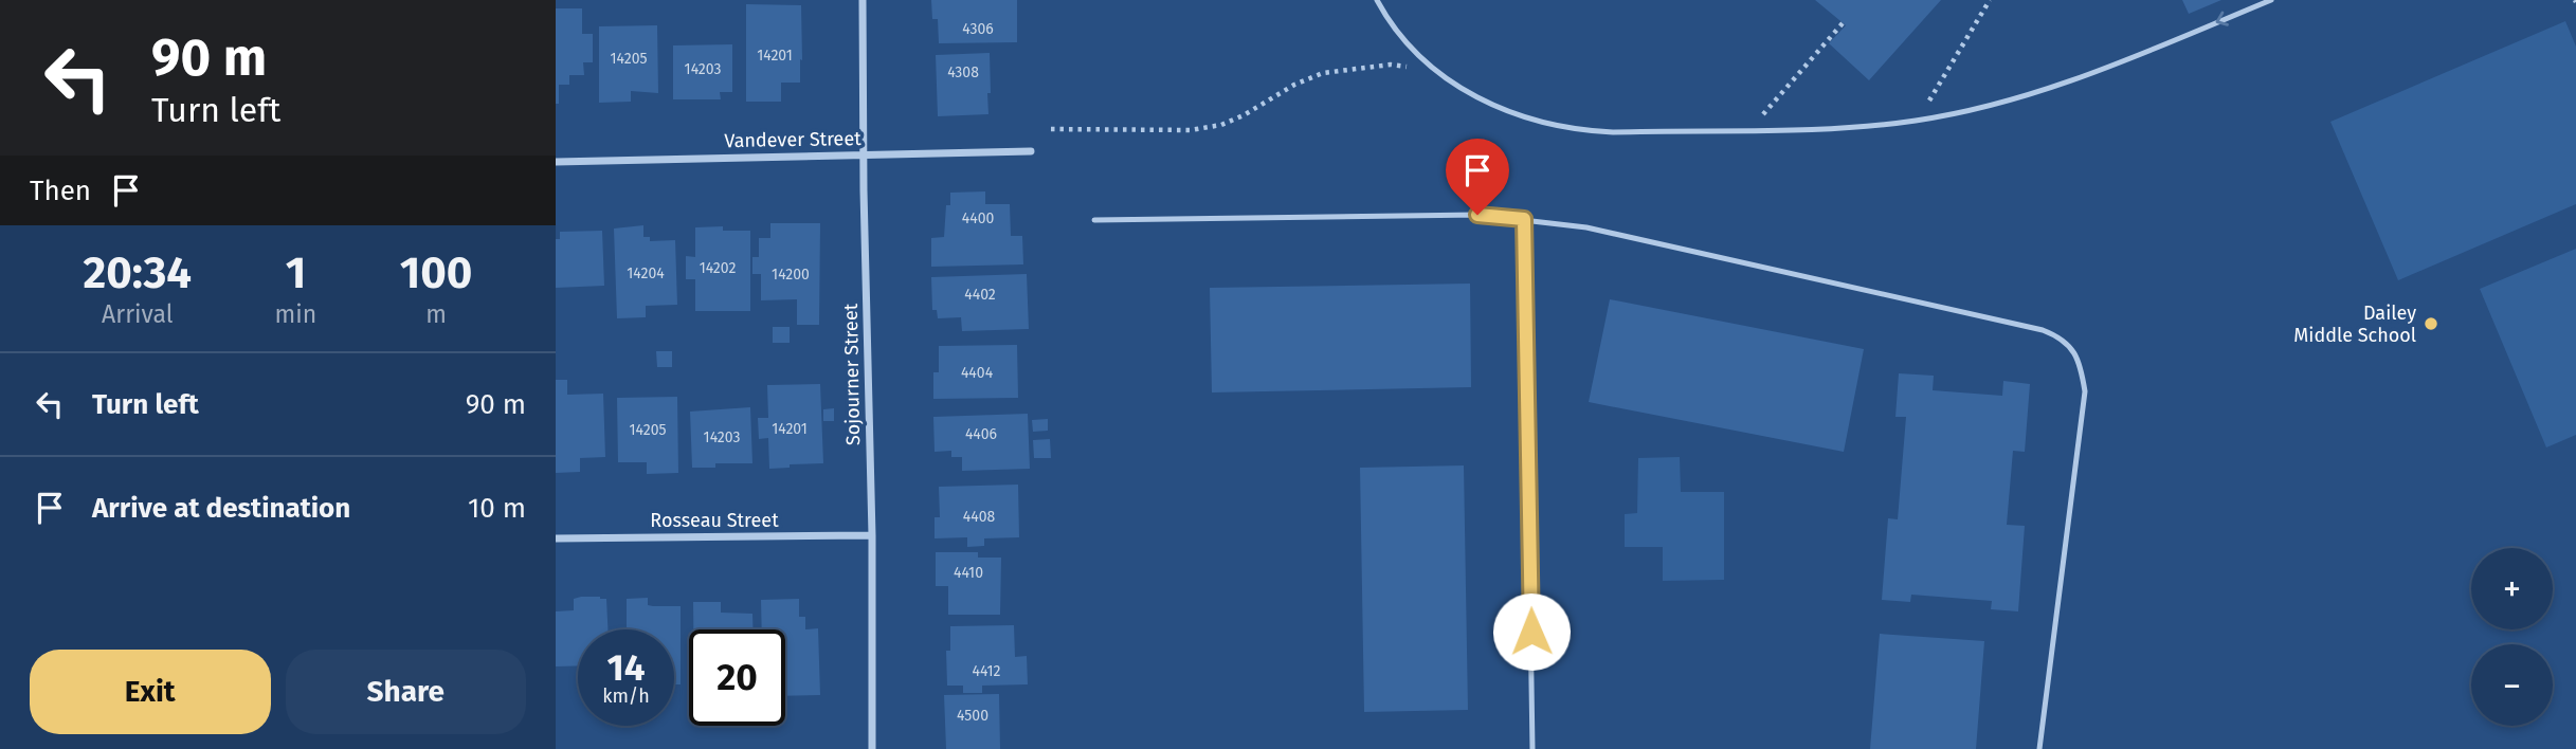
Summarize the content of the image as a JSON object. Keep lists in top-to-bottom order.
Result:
{
  "streets": {
    "street": ["Vandever Street", "Sojourner Street", "Rosseau Street"]
  },
  "crossings": [
    ["Vandever Street", "Sojourner Street"],
    ["Sojourner Street", "Rosseau Street"]
  ],
  "places": ["Dailey Middle School"],
  "house_numbers": [
    "4306",
    "14201",
    "14205",
    "14203",
    "4308",
    "4400",
    "14202",
    "14204",
    "14200",
    "4402",
    "4404",
    "14201",
    "14205",
    "4406",
    "14203",
    "4408",
    "4410",
    "4412",
    "4500"
  ],
  "page": {
    "turn": ["90 m", "Turn left"],
    "then": "Then",
    "eta": [
      "20:34",
      "Arrival",
      "1",
      "min",
      "100",
      "m"
    ],
    "list": [
      {
        "name": "Turn left",
        "value": "90 m"
      },
      {
        "name": "Arrive at destination",
        "value": "10 m"
      }
    ],
    "map_buttons": ["+", "−"],
    "speed": "14 km/h",
    "limit": "20",
    "buttons": ["Exit", "Share"]
  }
}
